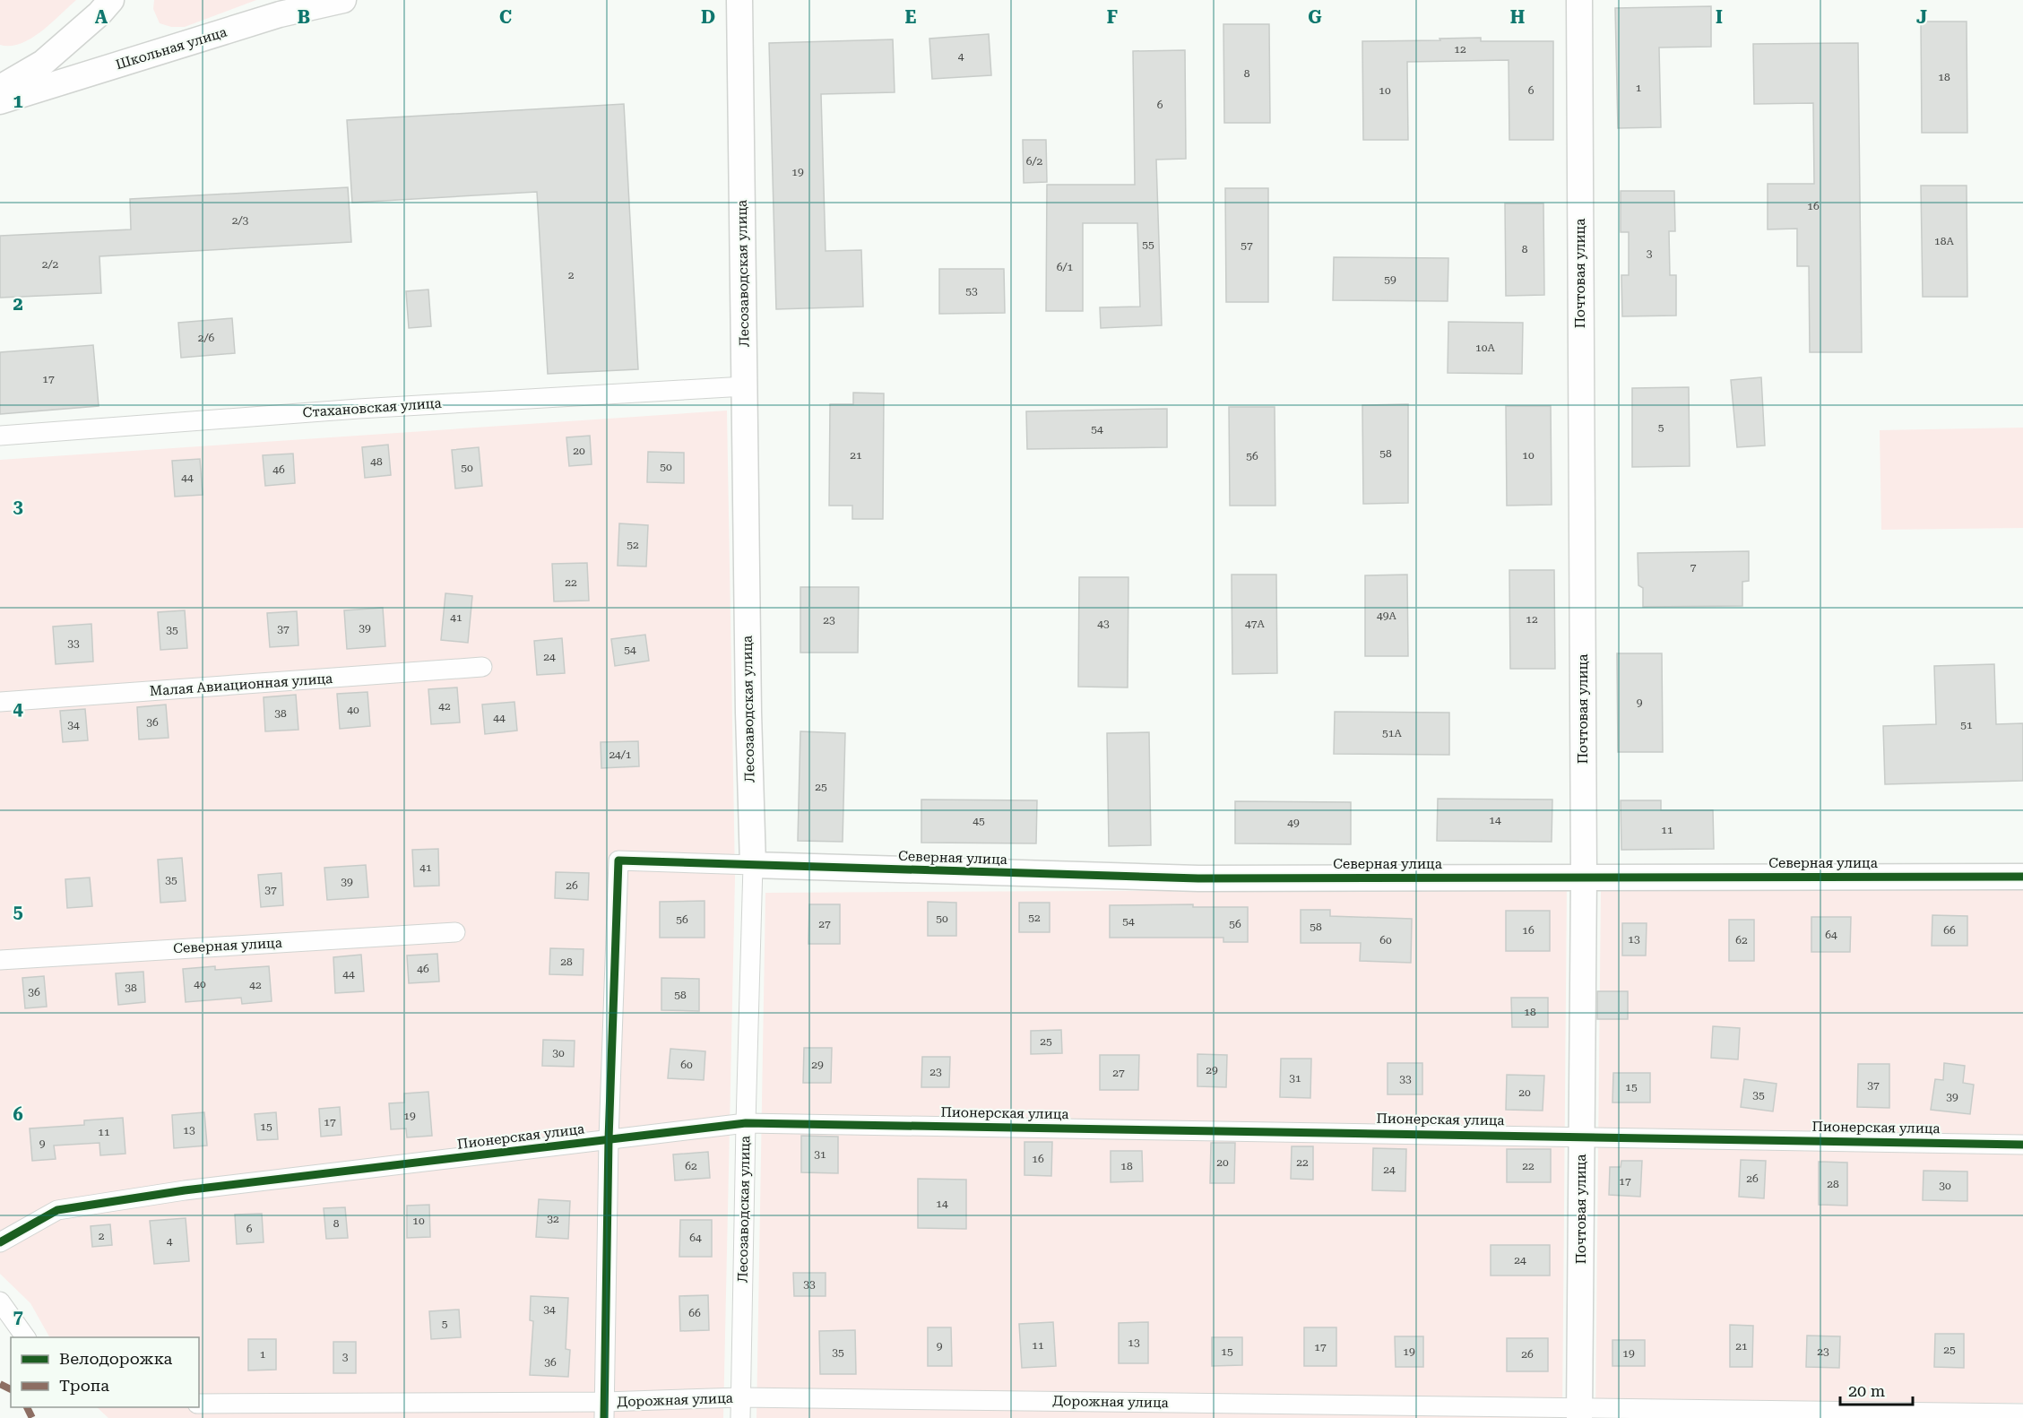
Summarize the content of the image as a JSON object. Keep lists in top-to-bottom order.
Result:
{
  "streets": {
    "street": [
      "Школьная улица",
      "Лесозаводская улица",
      "Почтовая улица",
      "Стахановская улица",
      "Малая Авиационная улица",
      "Северная улица",
      "Пионерская улица",
      "Дорожная улица"
    ]
  },
  "crossings": [
    ["Лесозаводская улица", "Стахановская улица"],
    ["Лесозаводская улица", "Северная улица"],
    ["Лесозаводская улица", "Пионерская улица"],
    ["Лесозаводская улица", "Дорожная улица"],
    ["Почтовая улица", "Северная улица"],
    ["Почтовая улица", "Пионерская улица"],
    ["Почтовая улица", "Дорожная улица"]
  ],
  "house_numbers": [
    "12",
    "4",
    "8",
    "18",
    "1",
    "10",
    "6",
    "6",
    "6/2",
    "19",
    "16",
    "2/3",
    "18А",
    "55",
    "57",
    "8",
    "3",
    "2/2",
    "6/1",
    "2",
    "59",
    "53",
    "2/6",
    "10А",
    "17",
    "5",
    "54",
    "20",
    "58",
    "21",
    "10",
    "56",
    "48",
    "50",
    "50",
    "46",
    "44",
    "52",
    "7",
    "22",
    "49А",
    "41",
    "12",
    "23",
    "43",
    "47А",
    "39",
    "37",
    "35",
    "33",
    "54",
    "24",
    "9",
    "42",
    "40",
    "38",
    "44",
    "36",
    "34",
    "51",
    "51А",
    "24/1",
    "25",
    "14",
    "45",
    "49",
    "11",
    "41",
    "35",
    "39",
    "26",
    "37",
    "52",
    "50",
    "56",
    "54",
    "27",
    "56",
    "58",
    "16",
    "66",
    "64",
    "13",
    "60",
    "62",
    "28",
    "46",
    "44",
    "40",
    "42",
    "38",
    "36",
    "58",
    "18",
    "25",
    "30",
    "60",
    "29",
    "29",
    "23",
    "27",
    "31",
    "33",
    "37",
    "15",
    "20",
    "35",
    "39",
    "19",
    "17",
    "15",
    "13",
    "11",
    "9",
    "31",
    "16",
    "20",
    "22",
    "62",
    "18",
    "22",
    "24",
    "26",
    "17",
    "28",
    "30",
    "14",
    "32",
    "10",
    "8",
    "6",
    "2",
    "64",
    "4",
    "24",
    "33",
    "34",
    "66",
    "5",
    "13",
    "11",
    "9",
    "21",
    "17",
    "25",
    "15",
    "19",
    "23",
    "35",
    "19",
    "1",
    "26",
    "3",
    "36"
  ],
  "legend": ["Велодорожка", "Тропа"],
  "scale_bar": "20 m",
  "grid": {
    "columns": [
      "A",
      "B",
      "C",
      "D",
      "E",
      "F",
      "G",
      "H",
      "I",
      "J"
    ],
    "rows": [
      "1",
      "2",
      "3",
      "4",
      "5",
      "6",
      "7"
    ]
  }
}
